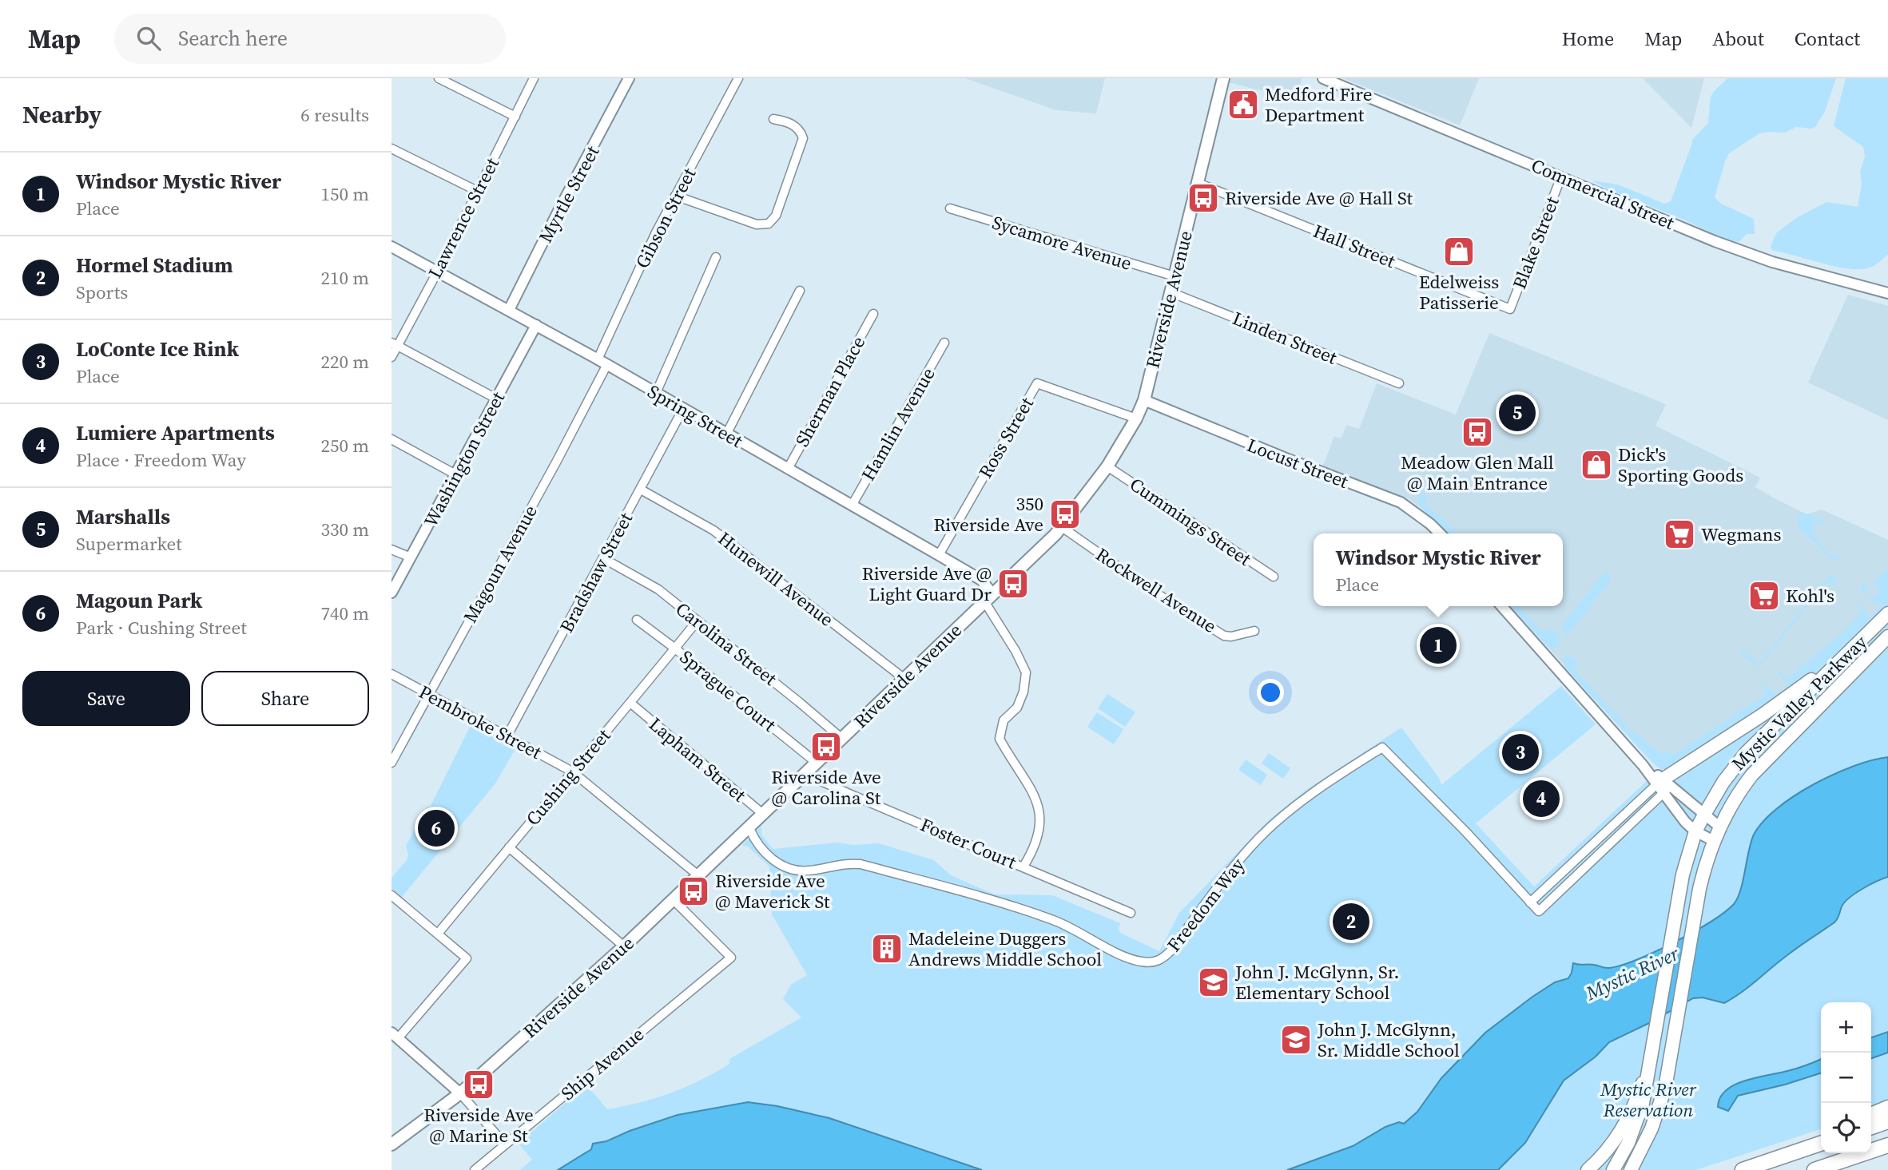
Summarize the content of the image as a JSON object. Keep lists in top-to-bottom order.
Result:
{
  "streets": {
    "main road": ["Riverside Avenue", "Mystic Valley Parkway"],
    "street": [
      "Myrtle Street",
      "Commercial Street",
      "Lawrence Street",
      "Gibson Street",
      "Sycamore Avenue",
      "Blake Street",
      "Hall Street",
      "Linden Street",
      "Sherman Place",
      "Spring Street",
      "Hamlin Avenue",
      "Ross Street",
      "Washington Street",
      "Locust Street",
      "Cummings Street",
      "Magoun Avenue",
      "Bradshaw Street",
      "Hunewill Avenue",
      "Rockwell Avenue",
      "Carolina Street",
      "Sprague Court",
      "Pembroke Street",
      "Lapham Street",
      "Cushing Street",
      "Foster Court",
      "Freedom Way",
      "Ship Avenue"
    ]
  },
  "crossings": [
    ["Myrtle Street", "Spring Street"],
    ["Commercial Street", "Blake Street"],
    ["Lawrence Street", "Spring Street"],
    ["Gibson Street", "Spring Street"],
    ["Gibson Street", "Magoun Avenue"],
    ["Sycamore Avenue", "Riverside Avenue"],
    ["Blake Street", "Hall Street"],
    ["Hall Street", "Riverside Avenue"],
    ["Riverside Avenue", "Linden Street"],
    ["Riverside Avenue", "Spring Street"],
    ["Riverside Avenue", "Ross Street"],
    ["Riverside Avenue", "Locust Street"],
    ["Riverside Avenue", "Cummings Street"],
    ["Riverside Avenue", "Hunewill Avenue"],
    ["Riverside Avenue", "Rockwell Avenue"],
    ["Riverside Avenue", "Carolina Street"],
    ["Riverside Avenue", "Sprague Court"],
    ["Riverside Avenue", "Pembroke Street"],
    ["Riverside Avenue", "Lapham Street"],
    ["Riverside Avenue", "Foster Court"],
    ["Riverside Avenue", "Freedom Way"],
    ["Riverside Avenue", "Ship Avenue"],
    ["Sherman Place", "Spring Street"],
    ["Spring Street", "Hamlin Avenue"],
    ["Spring Street", "Ross Street"],
    ["Spring Street", "Washington Street"],
    ["Spring Street", "Magoun Avenue"],
    ["Spring Street", "Bradshaw Street"],
    ["Magoun Avenue", "Pembroke Street"],
    ["Bradshaw Street", "Hunewill Avenue"],
    ["Bradshaw Street", "Carolina Street"],
    ["Bradshaw Street", "Pembroke Street"],
    ["Carolina Street", "Cushing Street"],
    ["Sprague Court", "Cushing Street"],
    ["Pembroke Street", "Cushing Street"],
    ["Lapham Street", "Cushing Street"]
  ],
  "water": ["Mystic River"],
  "parks": ["Mystic River Reservation"],
  "places": {
    "public building": ["Medford Fire Department"],
    "bus stop": [
      "Riverside Ave @ Hall St",
      "Meadow Glen Mall @ Main Entrance",
      "350 Riverside Ave",
      "Riverside Ave @ Light Guard Dr",
      "Riverside Ave @ Carolina St",
      "Riverside Ave @ Maverick St",
      "Riverside Ave @ Marine St"
    ],
    "shop": ["Edelweiss Patisserie", "Dick's Sporting Goods"],
    "supermarket": ["Wegmans", "Kohl's"],
    "building": ["Madeleine Duggers Andrews Middle School"],
    "school or university": ["John J. McGlynn, Sr. Elementary School", "John J. McGlynn, Sr. Middle School"]
  },
  "page": {
    "header": "Map",
    "search": "Search here",
    "nav": [
      "Home",
      "Map",
      "About",
      "Contact"
    ],
    "heading": ["Nearby", "6 results"],
    "list": [
      {
        "mark": "1",
        "name": "Windsor Mystic River",
        "note": "Place",
        "value": "150 m"
      },
      {
        "mark": "2",
        "name": "Hormel Stadium",
        "note": "Sports",
        "value": "210 m"
      },
      {
        "mark": "3",
        "name": "LoConte Ice Rink",
        "note": "Place",
        "value": "220 m"
      },
      {
        "mark": "4",
        "name": "Lumiere Apartments",
        "note": "Place · Freedom Way",
        "value": "250 m"
      },
      {
        "mark": "5",
        "name": "Marshalls",
        "note": "Supermarket",
        "value": "330 m"
      },
      {
        "mark": "6",
        "name": "Magoun Park",
        "note": "Park · Cushing Street",
        "value": "740 m"
      }
    ],
    "pins": [
      "5",
      "1",
      "3",
      "4",
      "6",
      "2"
    ],
    "popup": ["Windsor Mystic River", "Place"],
    "buttons": ["Save", "Share"],
    "map_buttons": ["+", "−"]
  }
}
